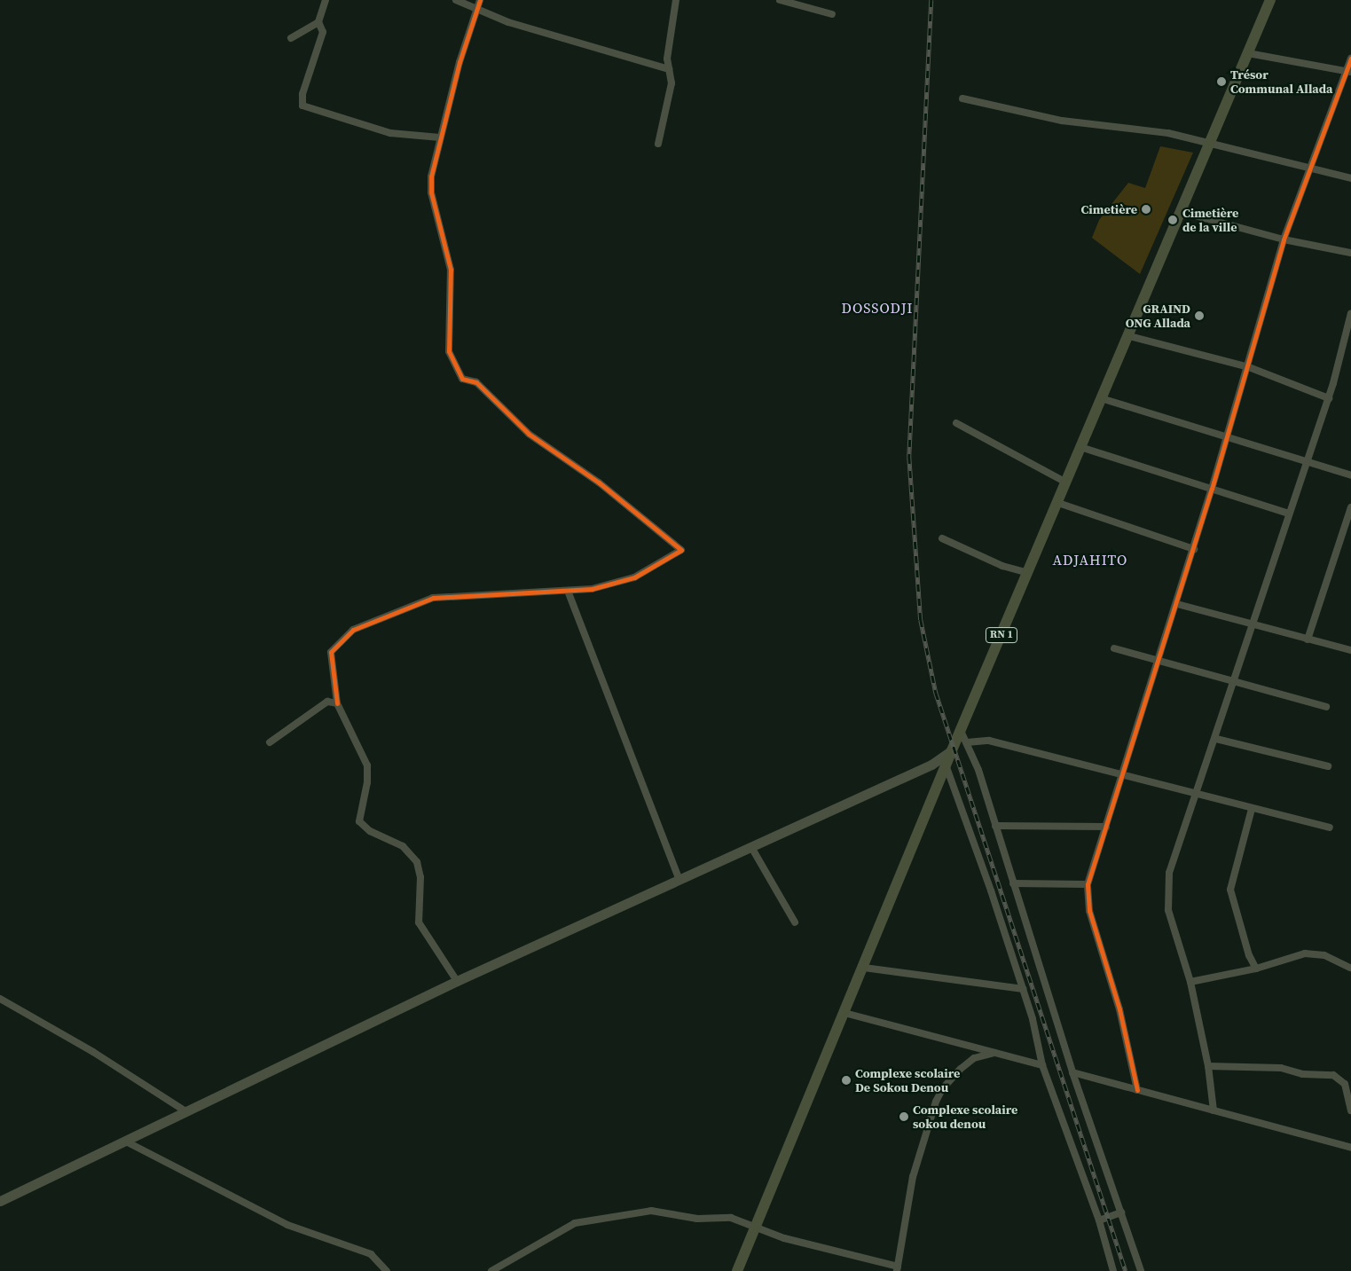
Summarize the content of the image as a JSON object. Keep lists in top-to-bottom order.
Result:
{
  "streets": {
    "main road": ["RN 1"]
  },
  "districts": ["DOSSODJI", "ADJAHITO"],
  "places": [
    "Trésor Communal Allada",
    "Cimetière",
    "Cimetière de la ville",
    "GRAIND ONG Allada",
    "Complexe scolaire De Sokou Denou",
    "Complexe scolaire sokou denou"
  ]
}
